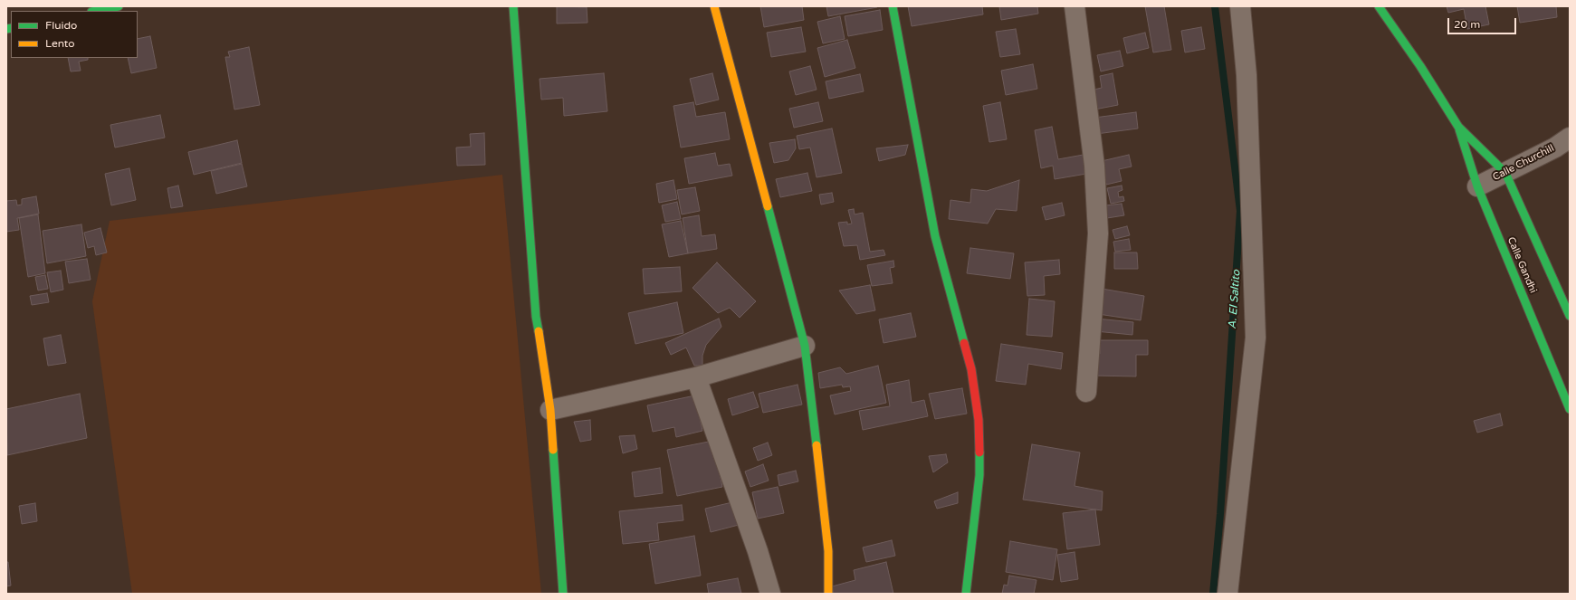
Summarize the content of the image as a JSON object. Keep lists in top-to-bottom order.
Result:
{
  "streets": {
    "street": ["Calle Churchill", "Calle Gandhi"]
  },
  "crossings": [
    ["Calle Churchill", "Calle Gandhi"]
  ],
  "water": ["A. El Saltito"],
  "legend": ["Fluido", "Lento"],
  "scale_bar": "20 m"
}
